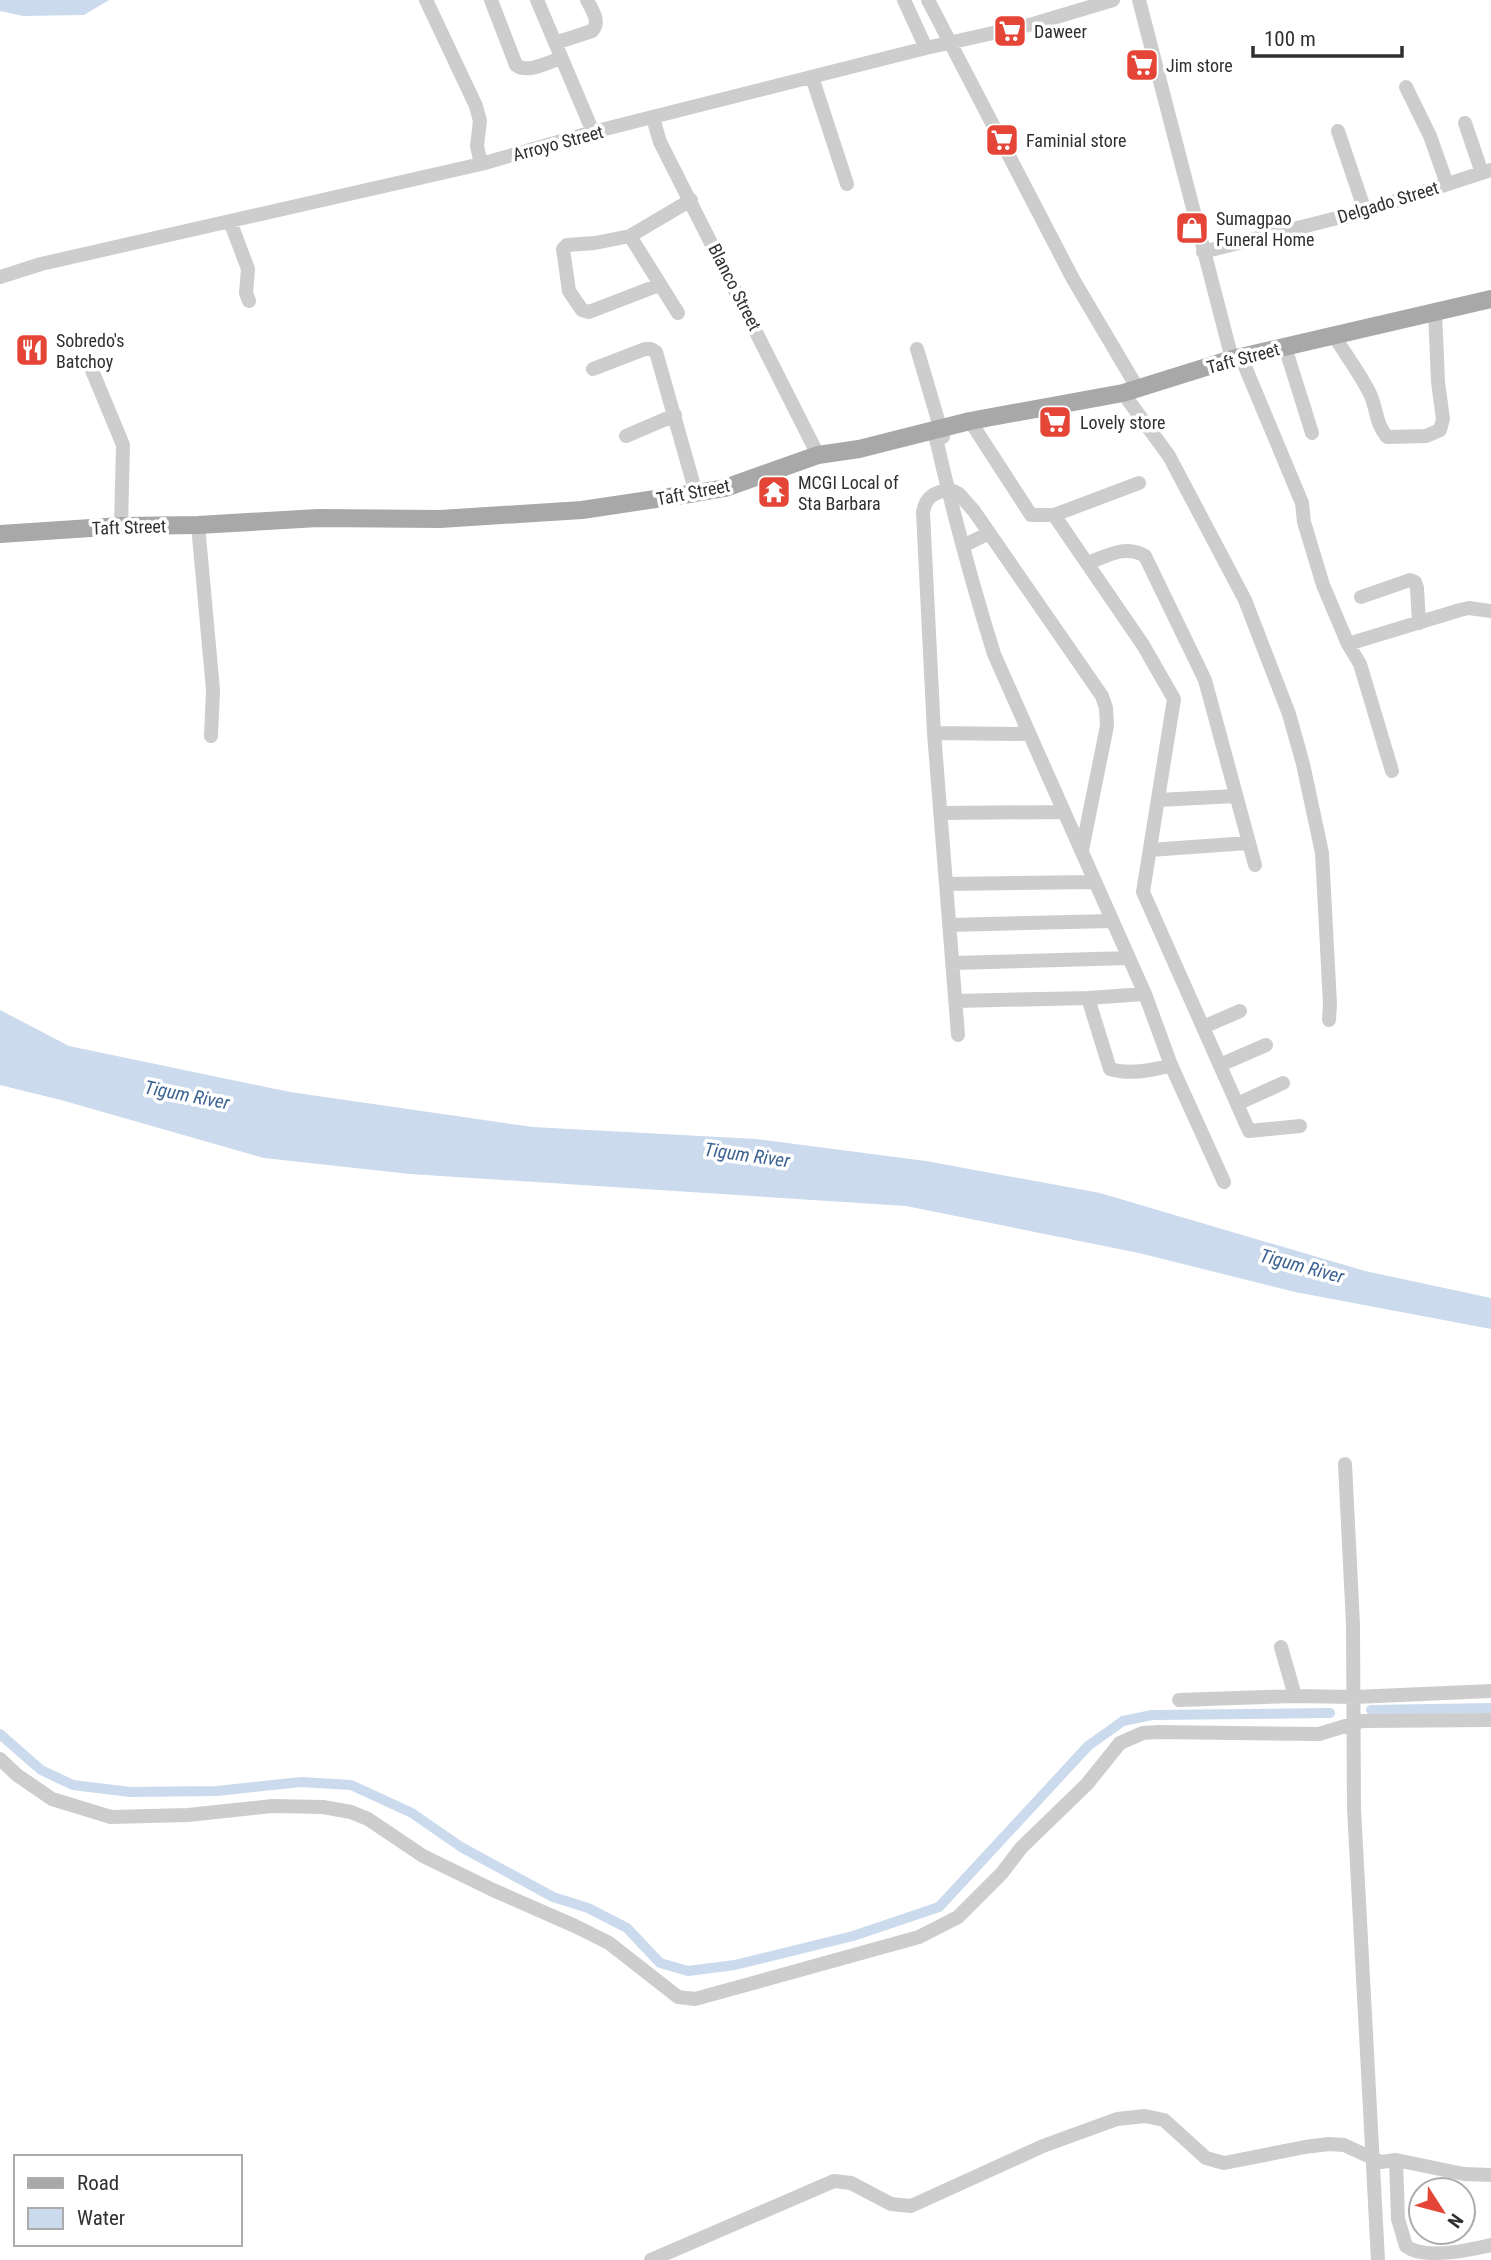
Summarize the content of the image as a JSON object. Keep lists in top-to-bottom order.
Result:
{
  "streets": {
    "main road": ["Taft Street"],
    "street": ["Arroyo Street", "Delgado Street", "Blanco Street"]
  },
  "crossings": [
    ["Arroyo Street", "Blanco Street"],
    ["Blanco Street", "Taft Street"]
  ],
  "water": ["Tigum River"],
  "places": {
    "supermarket": [
      "Daweer",
      "Jim store",
      "Faminial store",
      "Lovely store"
    ],
    "shop": ["Sumagpao Funeral Home"],
    "restaurant": ["Sobredo's Batchoy"],
    "temple": ["MCGI Local of Sta Barbara"]
  },
  "legend": ["Road", "Water"],
  "scale_bar": "100 m",
  "north": "bottom right"
}
